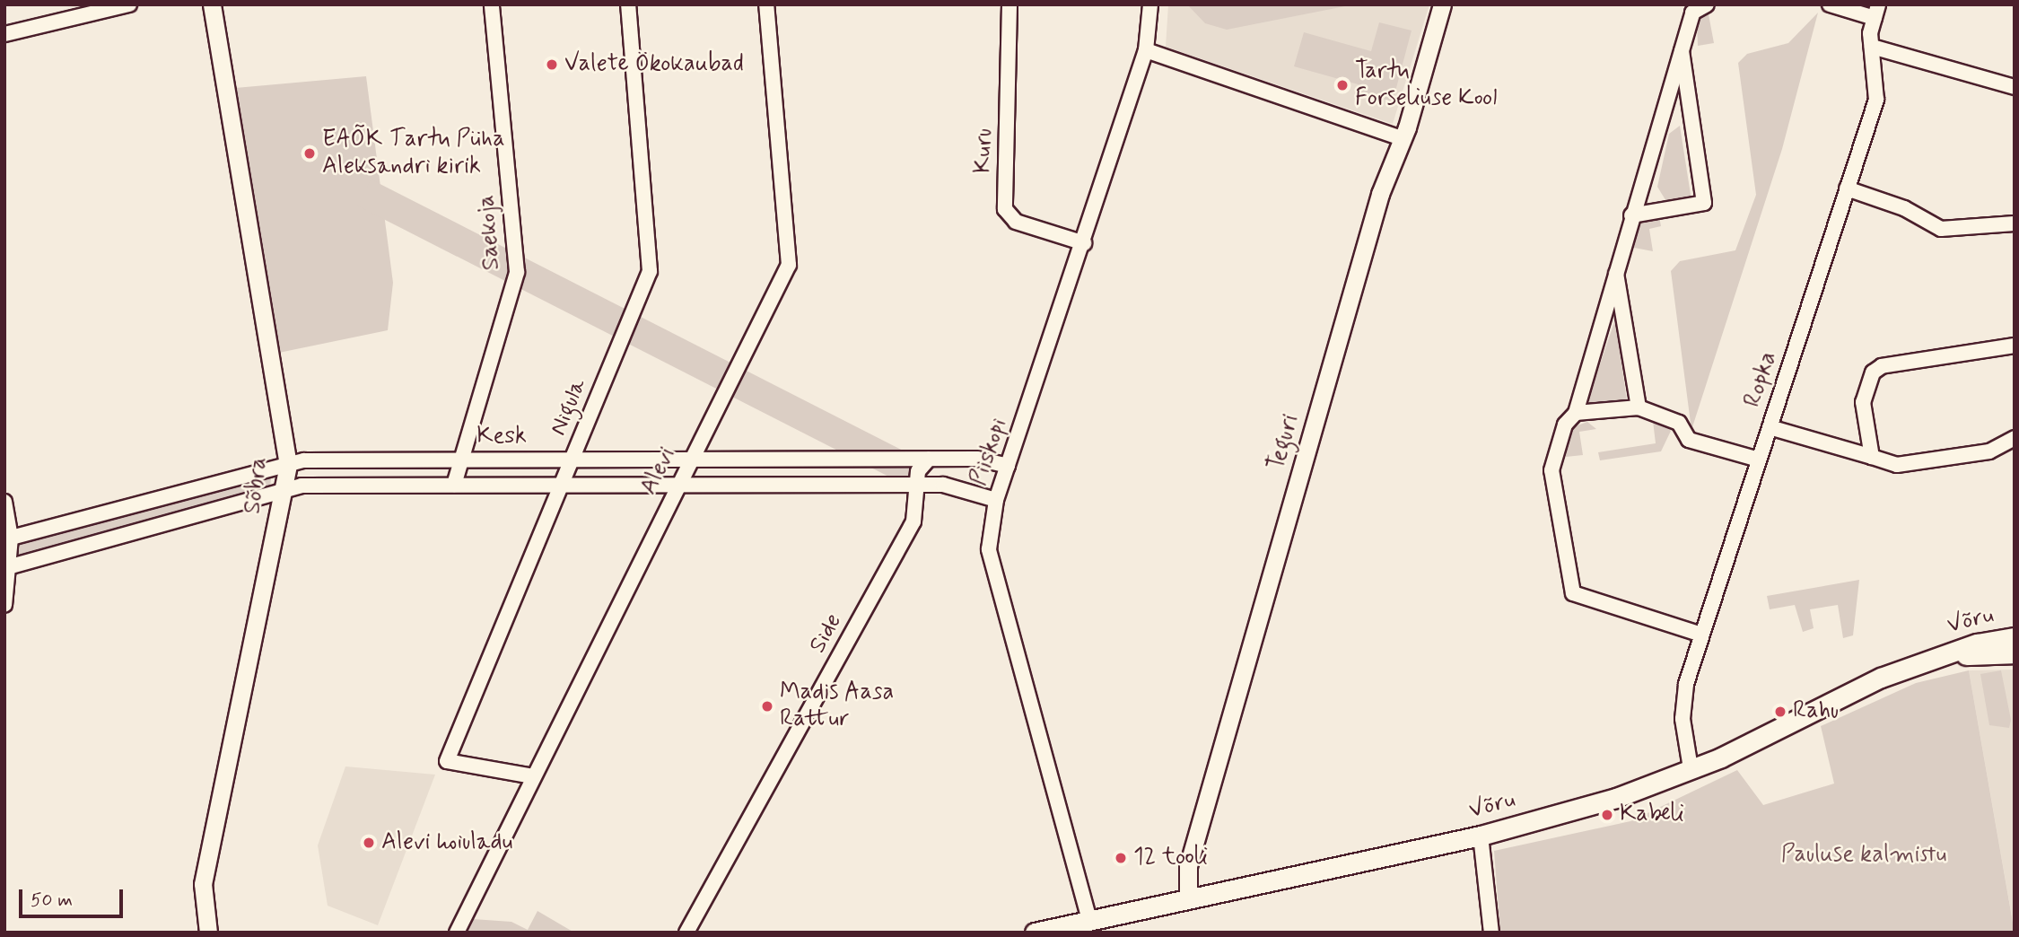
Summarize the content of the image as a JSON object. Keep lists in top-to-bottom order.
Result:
{
  "streets": {
    "main road": ["Võru"],
    "street": [
      "Kuru",
      "Saekoja",
      "Ropka",
      "Nigula",
      "Kesk",
      "Teguri",
      "Piiskopi",
      "Alevi",
      "Sõbra",
      "Side"
    ]
  },
  "crossings": [
    ["Kuru", "Piiskopi"],
    ["Saekoja", "Kesk"],
    ["Ropka", "Võru"],
    ["Nigula", "Kesk"],
    ["Nigula", "Alevi"],
    ["Kesk", "Piiskopi"],
    ["Kesk", "Alevi"],
    ["Kesk", "Sõbra"],
    ["Kesk", "Side"],
    ["Teguri", "Võru"],
    ["Piiskopi", "Võru"]
  ],
  "parks": ["Pauluse kalmistu"],
  "places": [
    "Valete Ökokaubad",
    "Tartu Forseliuse Kool",
    "EAÕK Tartu Püha Aleksandri kirik",
    "Madis Aasa Rattur",
    "Rahu",
    "Kabeli",
    "Alevi hoiuladu",
    "12 tooli"
  ],
  "scale_bar": "50 m"
}
